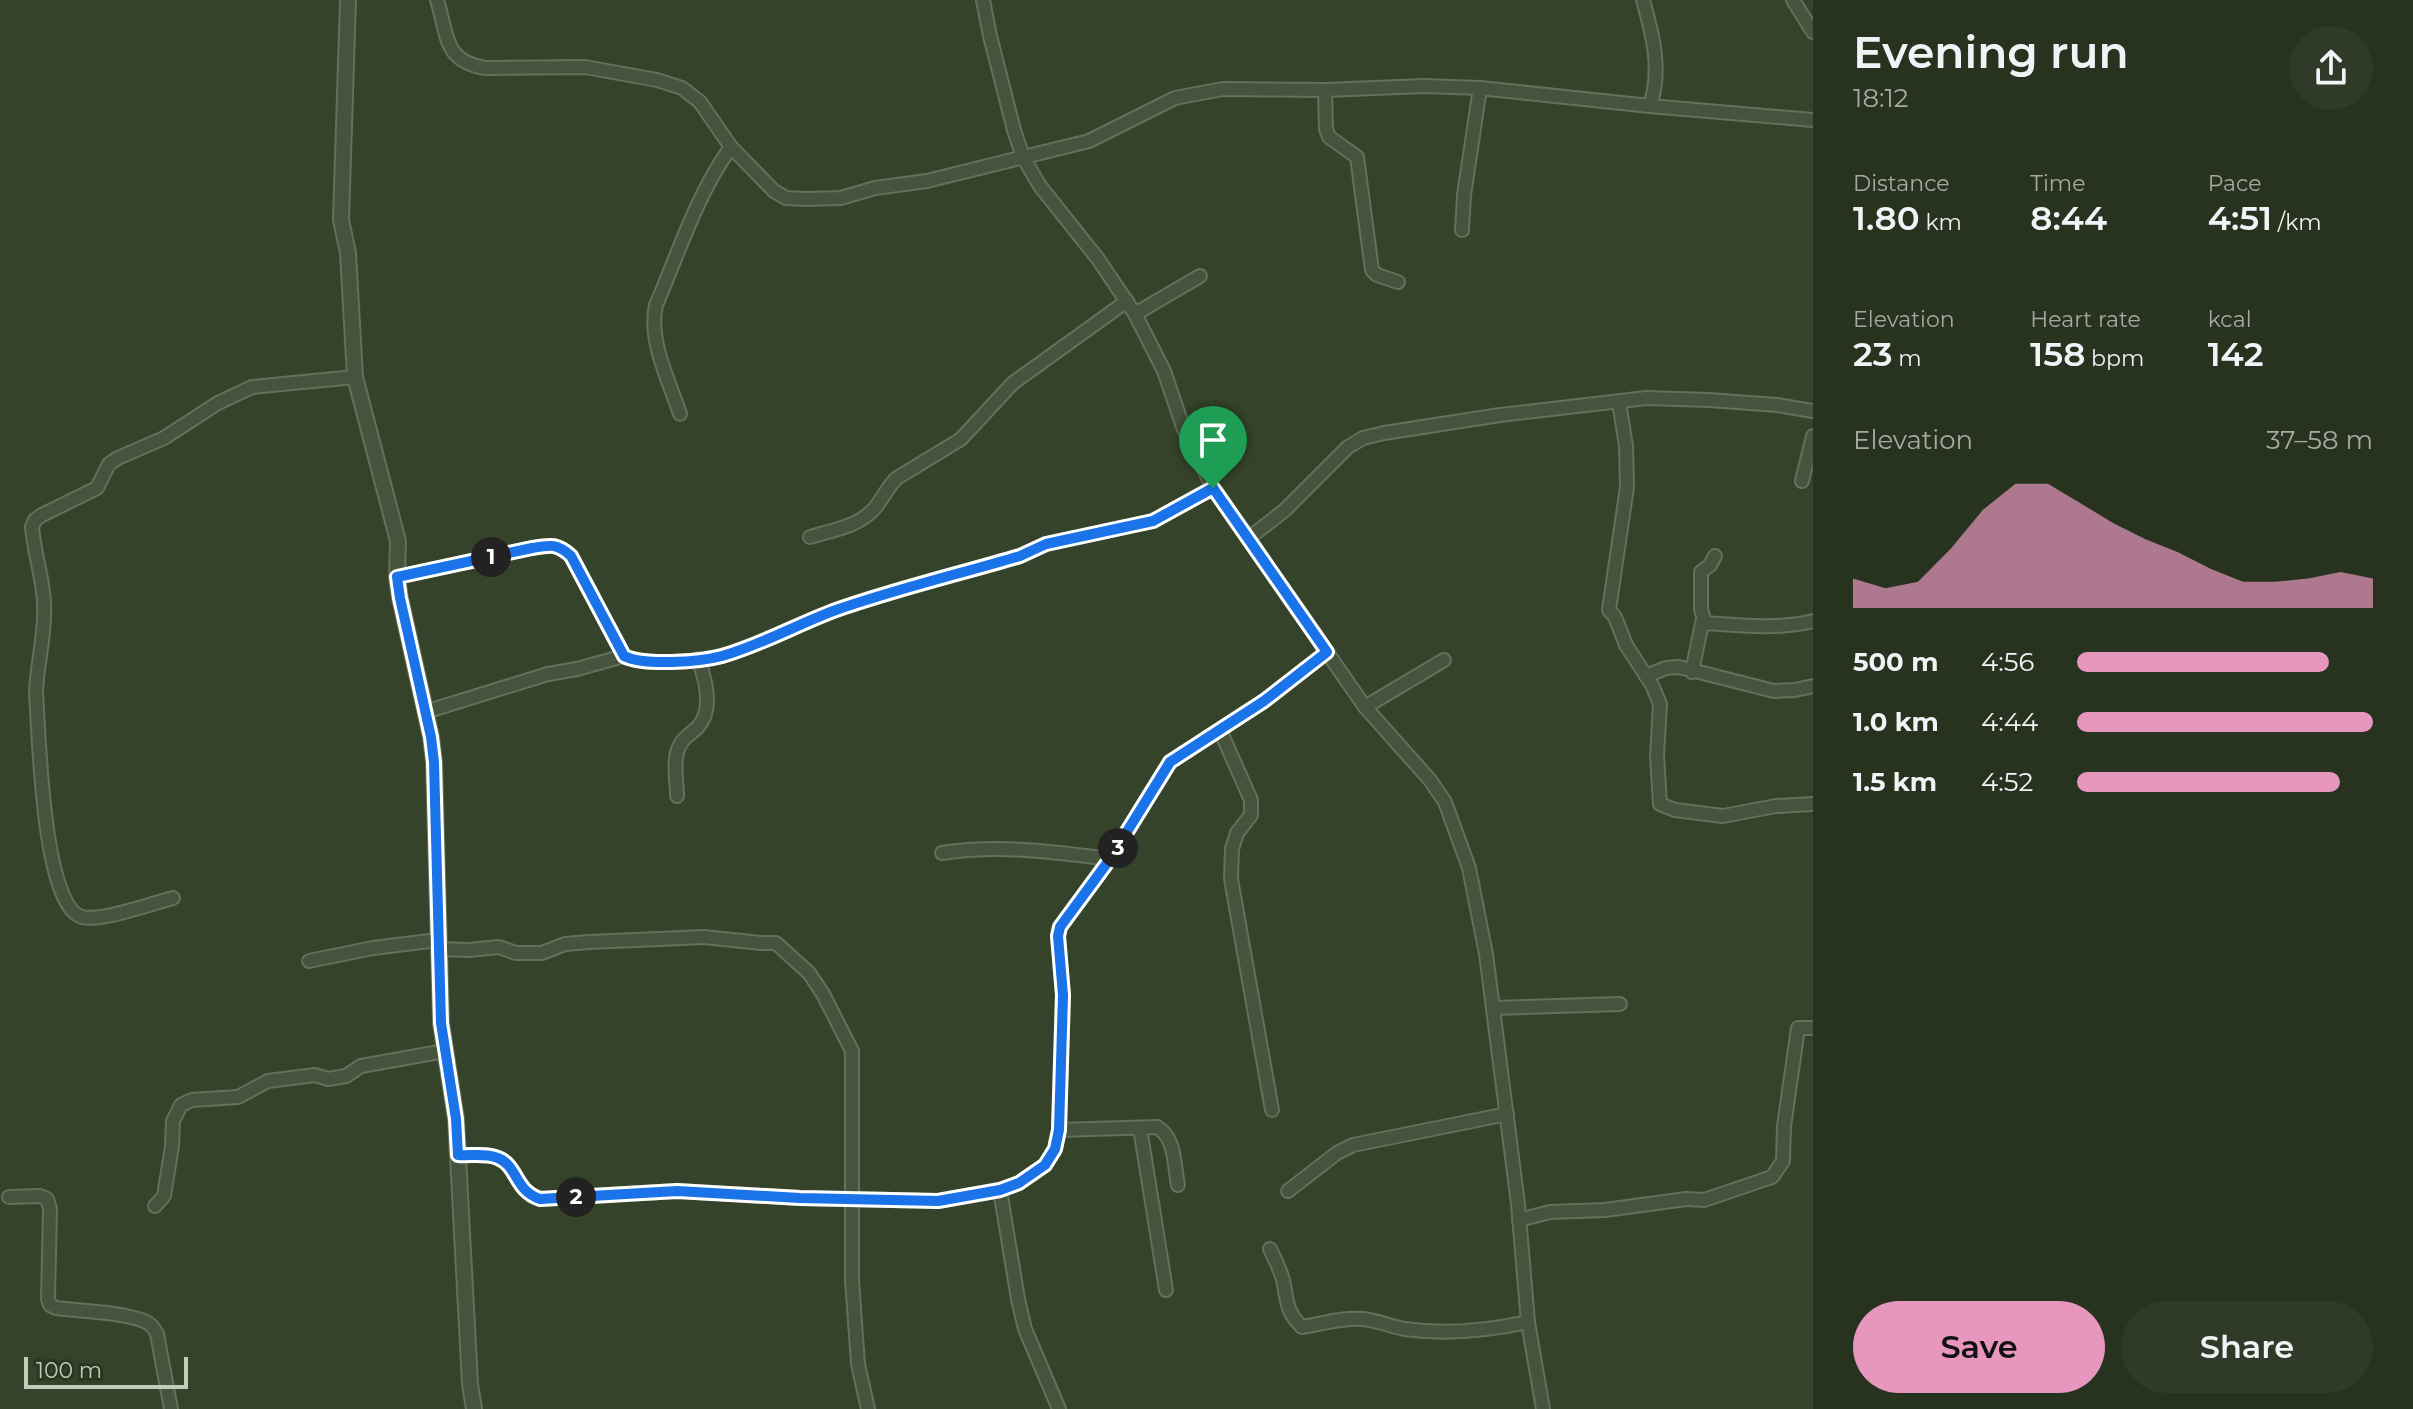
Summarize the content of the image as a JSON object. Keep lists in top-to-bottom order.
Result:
{
  "scale_bar": "100 m",
  "page": {
    "heading": ["Evening run", "18:12"],
    "stats": [
      ["Distance", "1.80 km"],
      ["Time", "8:44"],
      ["Pace", "4:51 /km"],
      ["Elevation", "23 m"],
      ["Heart rate", "158 bpm"],
      ["kcal", "142"]
    ],
    "chart": ["Elevation", "37–58 m"],
    "pins": ["1", "3", "2"],
    "list": [
      {
        "name": "500 m",
        "note": "4:56"
      },
      {
        "name": "1.0 km",
        "note": "4:44"
      },
      {
        "name": "1.5 km",
        "note": "4:52"
      }
    ],
    "buttons": ["Save", "Share"],
    "scale": "100 m"
  }
}
